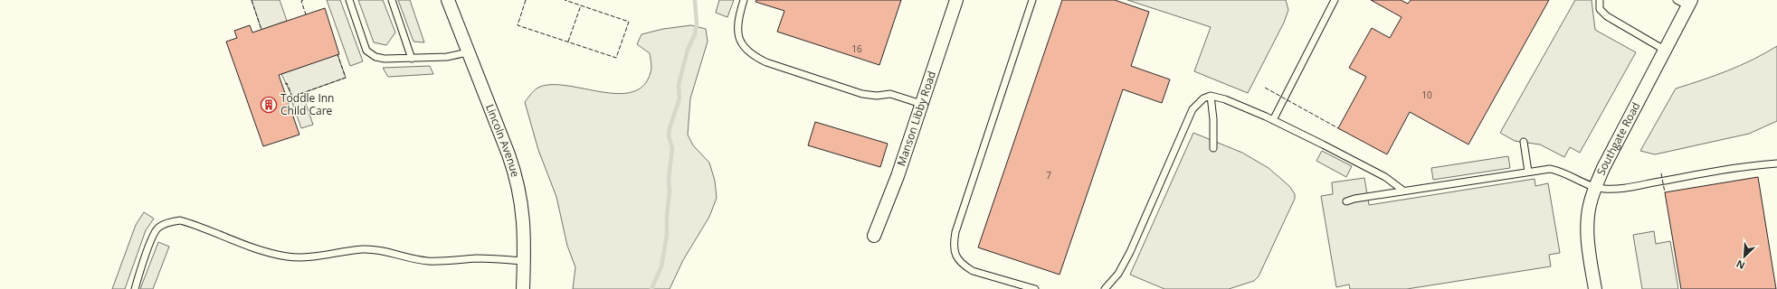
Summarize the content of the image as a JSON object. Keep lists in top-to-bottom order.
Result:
{
  "streets": {
    "street": ["Manson Libby Road", "Southgate Road", "Lincoln Avenue"]
  },
  "places": {
    "building": ["Toddle Inn Child Care"]
  },
  "house_numbers": ["16", "10", "7"],
  "north": "bottom left"
}
